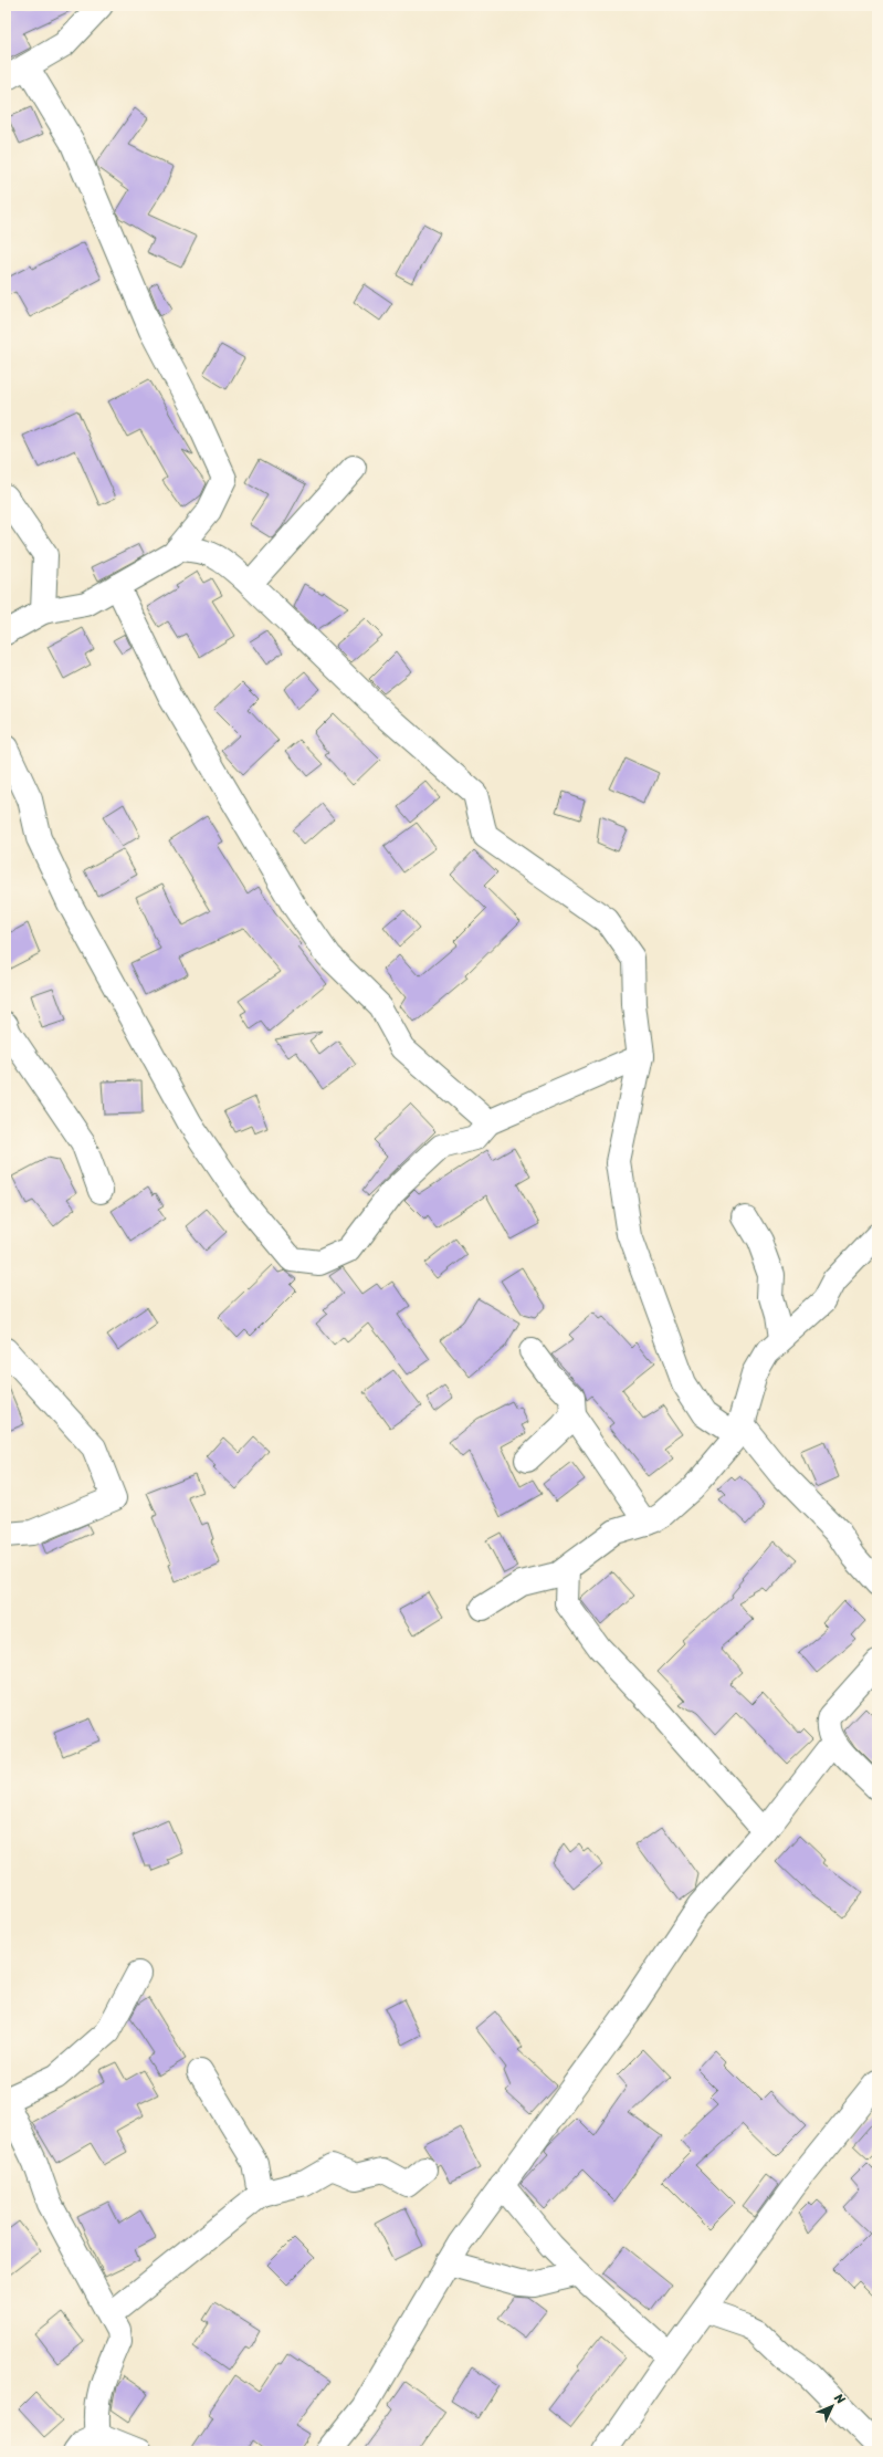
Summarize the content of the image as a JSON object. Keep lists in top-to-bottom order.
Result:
{
  "north": "top right"
}
